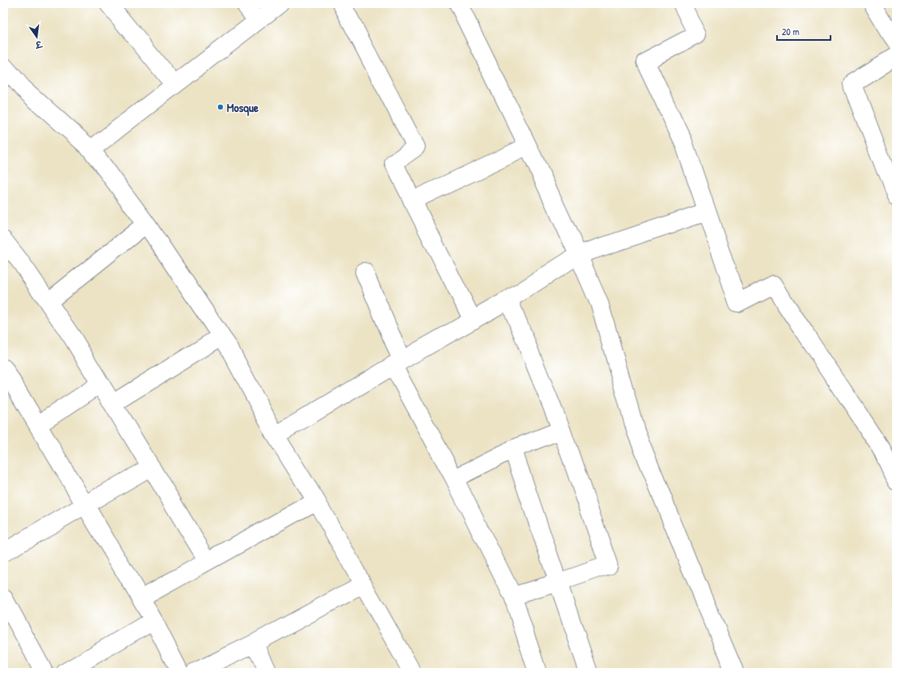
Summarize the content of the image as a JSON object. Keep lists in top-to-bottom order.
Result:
{
  "places": ["Mosque"],
  "scale_bar": "20 m",
  "north": "bottom"
}
